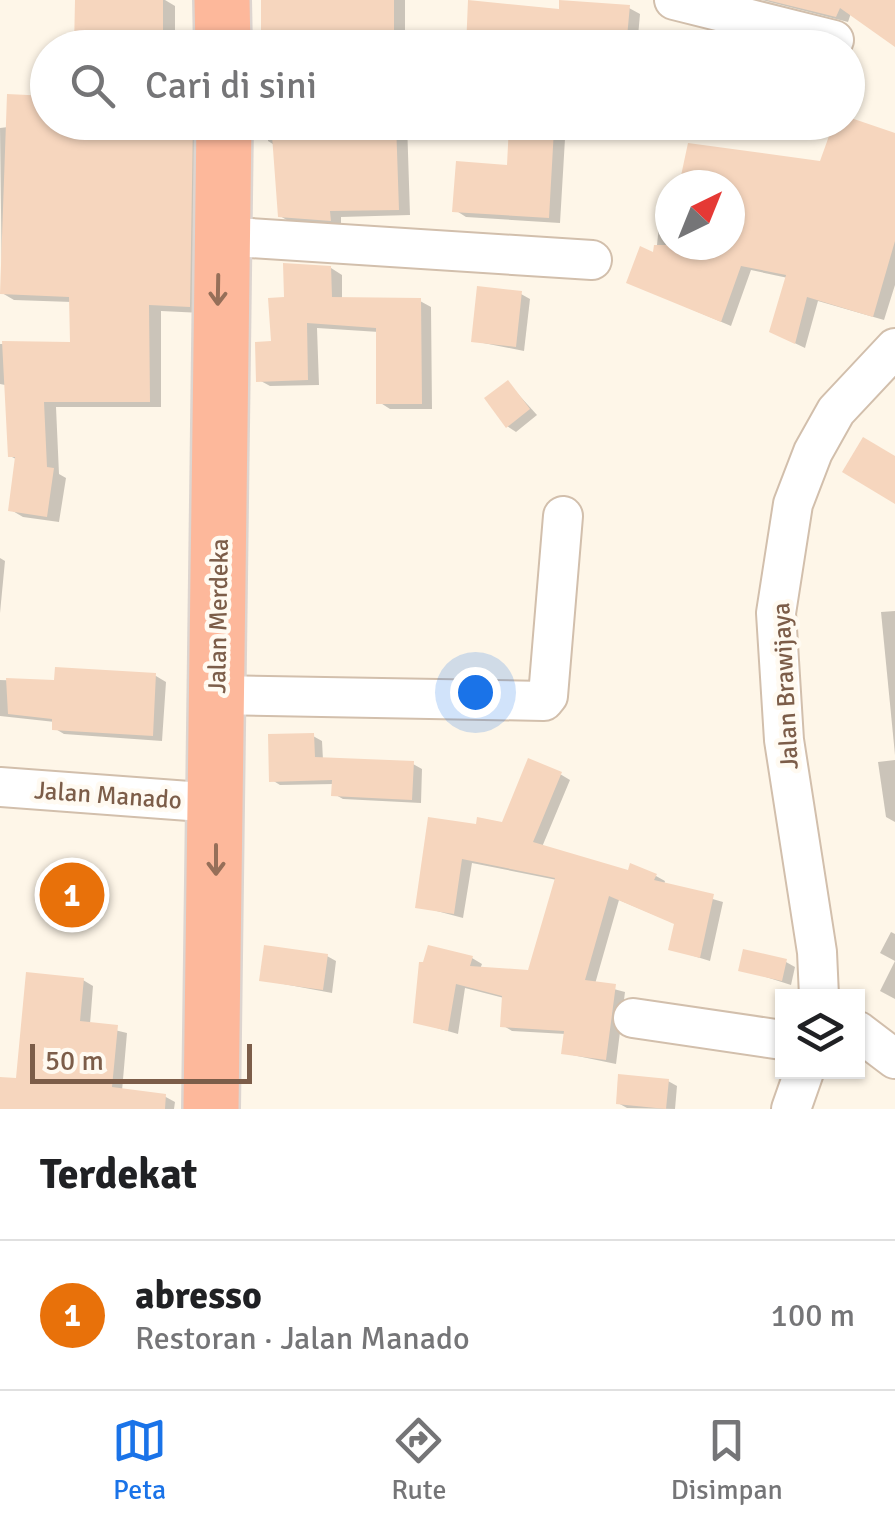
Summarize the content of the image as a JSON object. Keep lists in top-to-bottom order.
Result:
{
  "streets": {
    "highway": ["Jalan Merdeka"],
    "street": ["Jalan Brawijaya", "Jalan Manado"]
  },
  "crossings": [
    ["Jalan Merdeka", "Jalan Manado"]
  ],
  "one_way": ["Jalan Merdeka"],
  "scale_bar": "50 m",
  "north": "top right",
  "page": {
    "search": "Cari di sini",
    "pins": "1",
    "scale": "50 m",
    "heading": "Terdekat",
    "list": [
      {
        "mark": "1",
        "name": "abresso",
        "note": "Restoran · Jalan Manado",
        "value": "100 m"
      }
    ],
    "nav": ["Peta", "Rute", "Disimpan"]
  }
}
